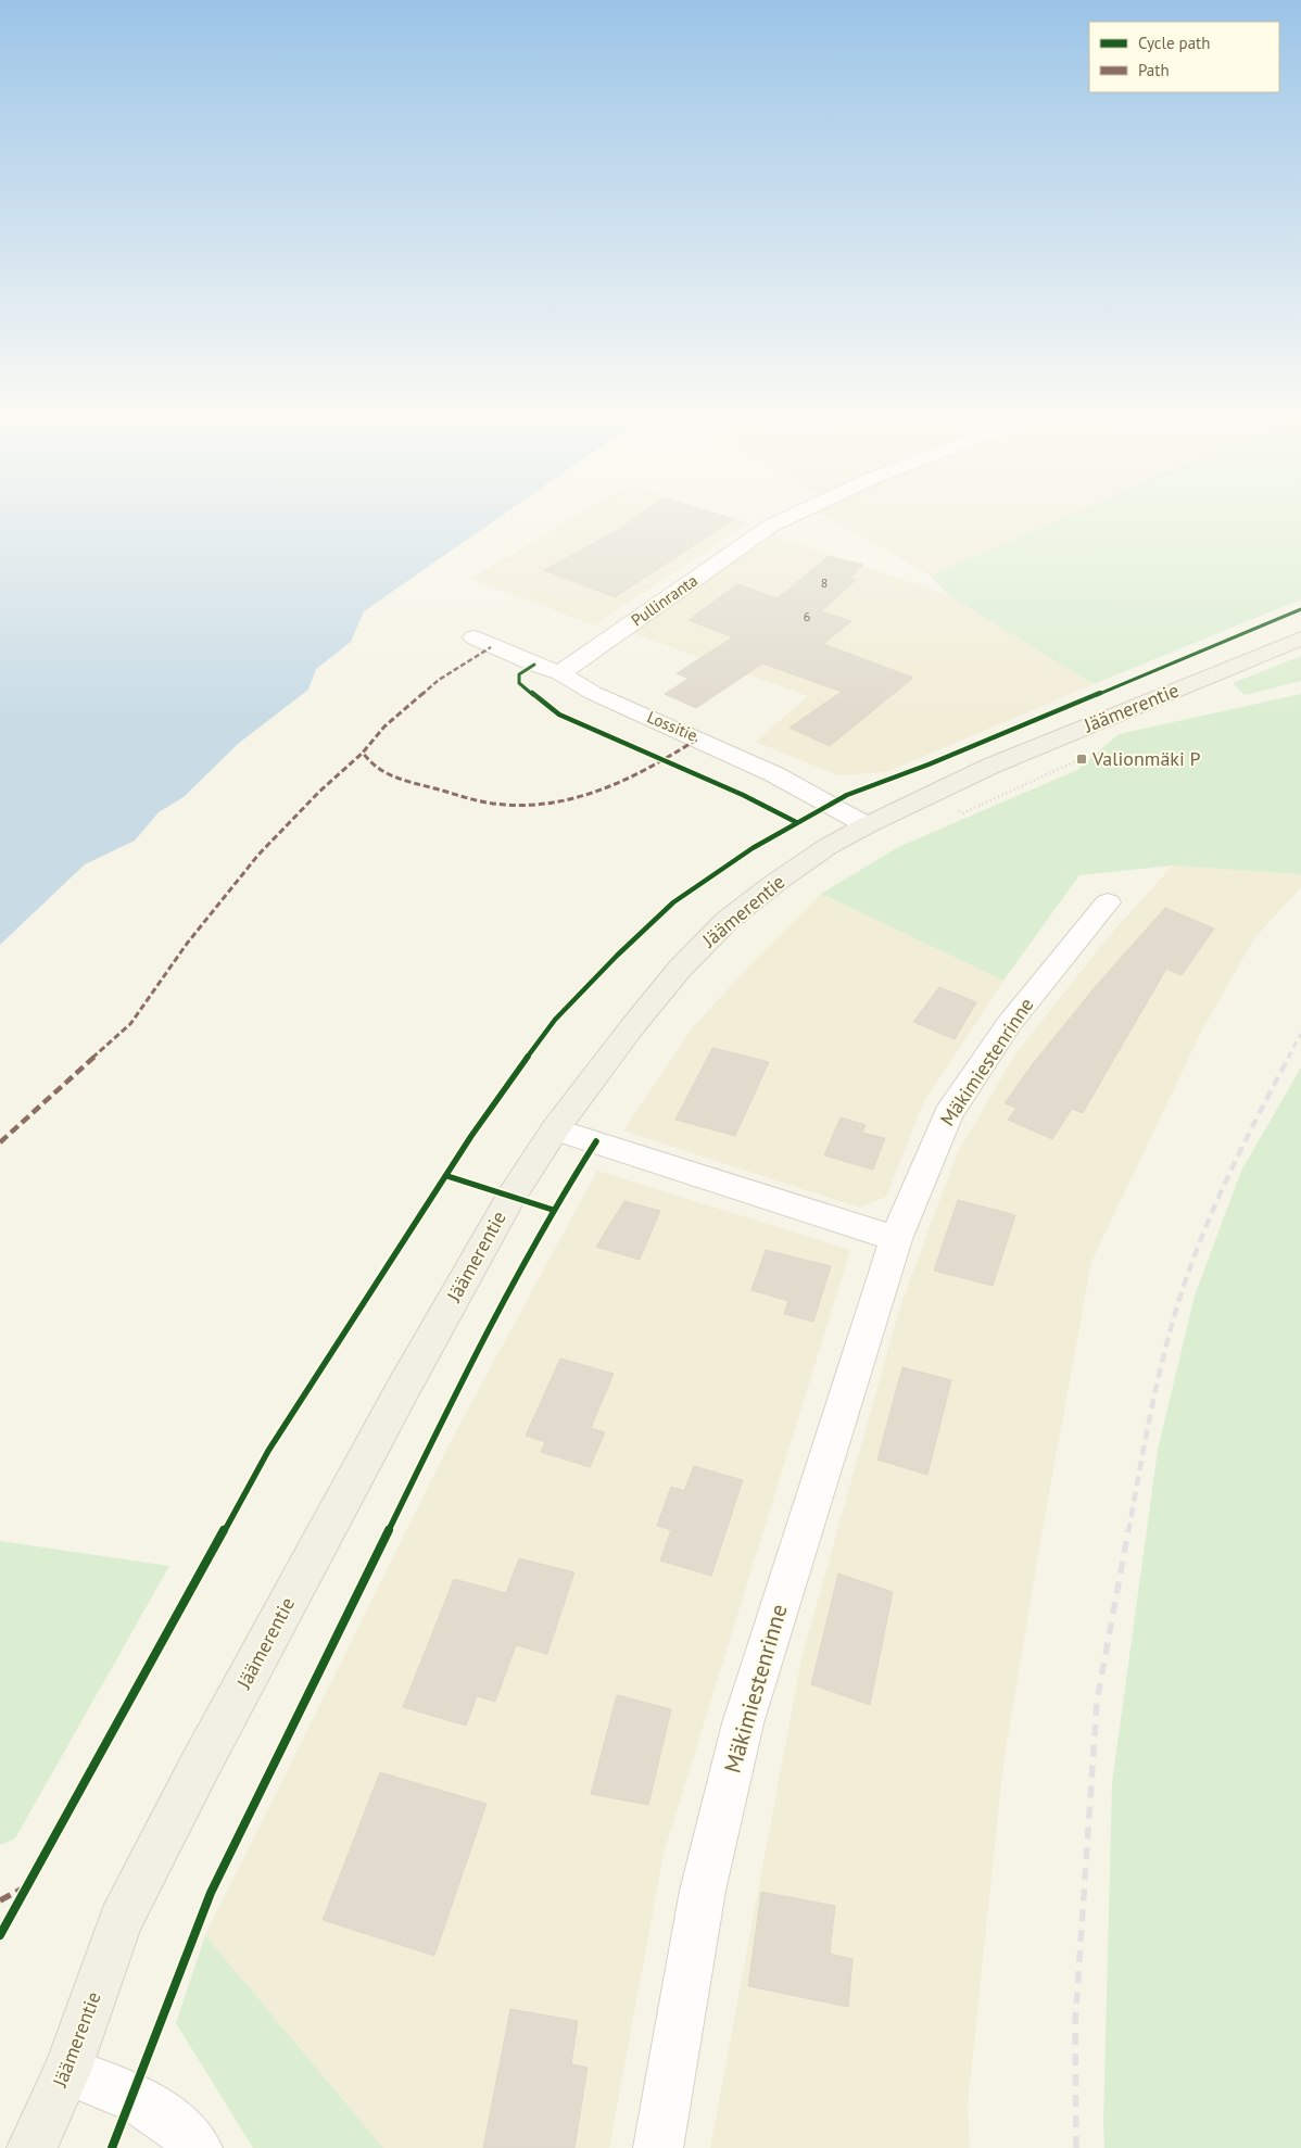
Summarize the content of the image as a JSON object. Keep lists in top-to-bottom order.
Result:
{
  "streets": {
    "main road": ["Jäämerentie"],
    "street": ["Pullinranta", "Lossitie", "Mäkimiestenrinne"]
  },
  "crossings": [
    ["Pullinranta", "Lossitie"],
    ["Jäämerentie", "Lossitie"]
  ],
  "places": {
    "transit": ["Valionmäki P"]
  },
  "house_numbers": ["8", "6"],
  "legend": ["Cycle path", "Path"]
}
